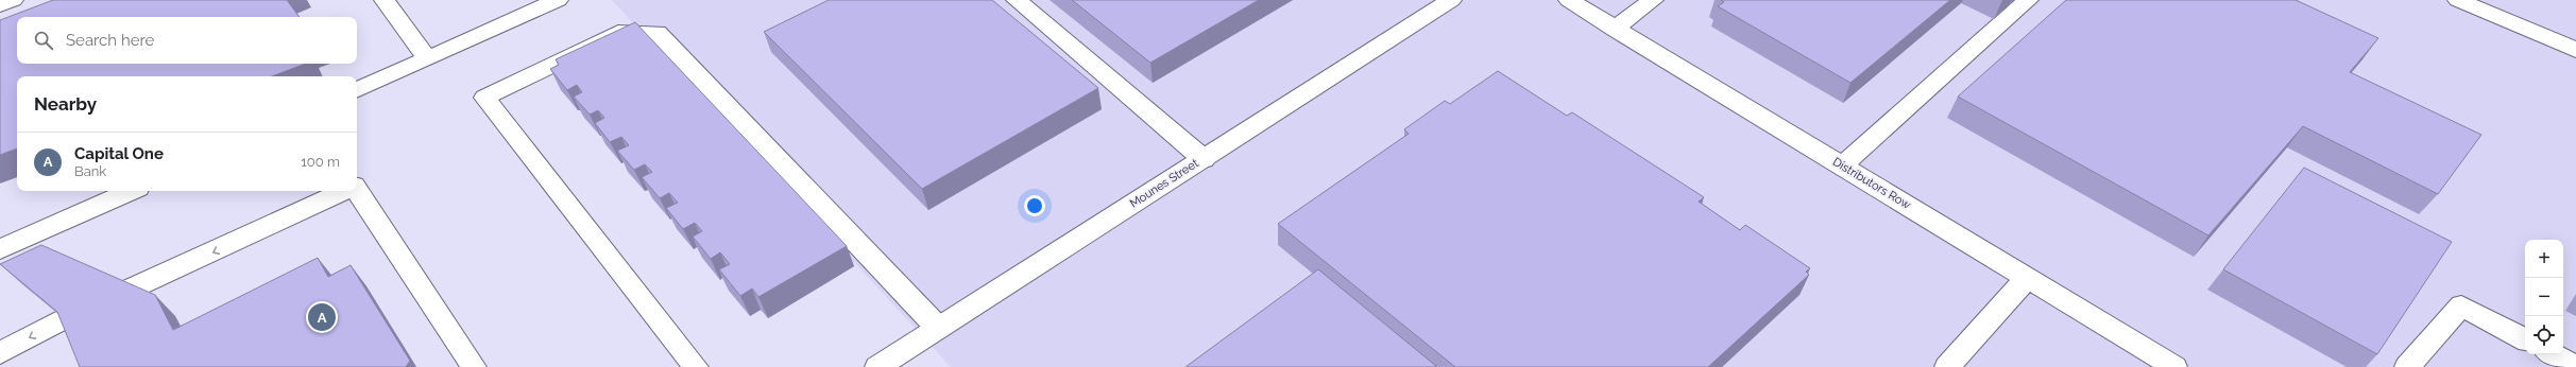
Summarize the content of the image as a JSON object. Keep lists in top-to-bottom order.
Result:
{
  "streets": {
    "street": ["Mounes Street", "Distributors Row"]
  },
  "page": {
    "search": "Search here",
    "heading": "Nearby",
    "list": [
      {
        "mark": "A",
        "name": "Capital One",
        "note": "Bank",
        "value": "100 m"
      }
    ],
    "map_buttons": ["+", "−"],
    "pins": "A"
  }
}
